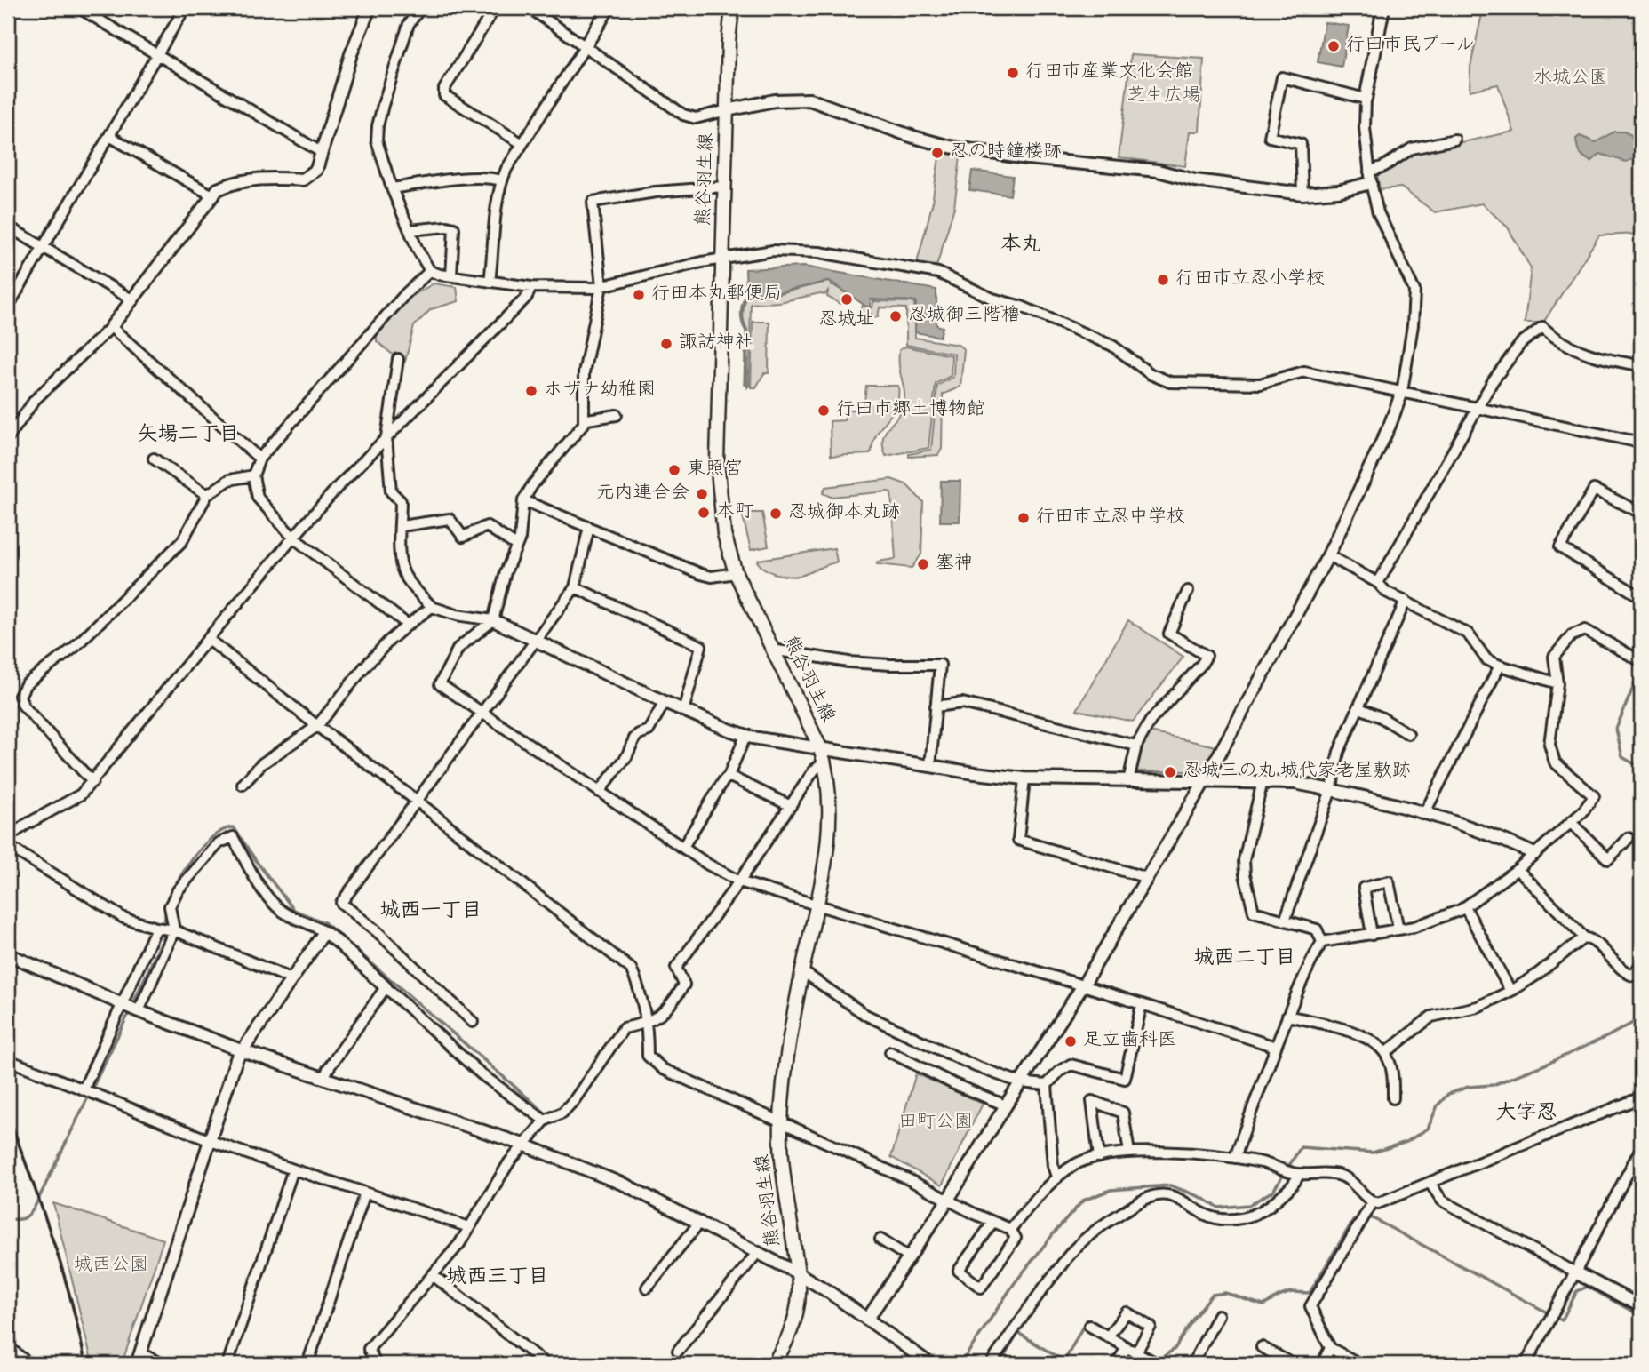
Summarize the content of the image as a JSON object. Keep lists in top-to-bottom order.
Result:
{
  "streets": {
    "main road": ["熊谷羽生線"]
  },
  "districts": [
    "本丸",
    "矢場二丁目",
    "城西一丁目",
    "城西二丁目",
    "大字忍",
    "城西三丁目"
  ],
  "parks": [
    "水城公園",
    "芝生広場",
    "田町公園",
    "城西公園"
  ],
  "places": [
    "行田市民プール",
    "行田市産業文化会館",
    "忍の時鐘楼跡",
    "行田市立忍小学校",
    "行田本丸郵便局",
    "忍城址",
    "忍城御三階櫓",
    "諏訪神社",
    "ホザナ幼稚園",
    "行田市郷土博物館",
    "東照宮",
    "元内連合会",
    "本町",
    "忍城御本丸跡",
    "行田市立忍中学校",
    "塞神",
    "忍城三の丸 城代家老屋敷跡",
    "足立歯科医"
  ]
}
